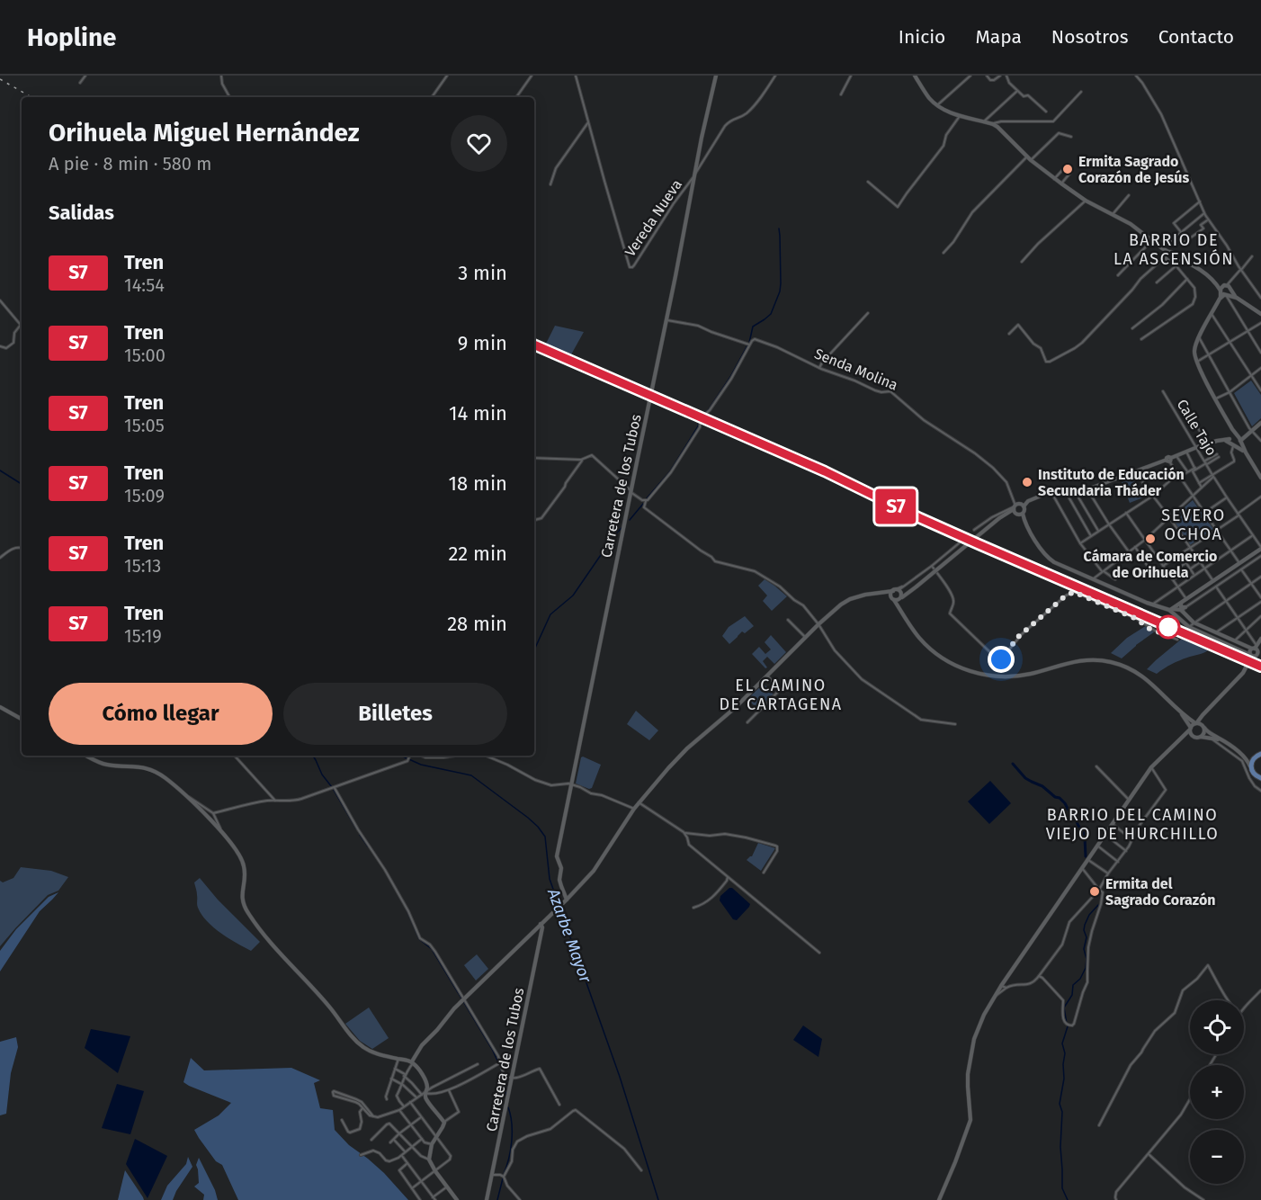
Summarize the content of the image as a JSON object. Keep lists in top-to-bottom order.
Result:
{
  "streets": {
    "main road": ["Carretera de los Tubos"],
    "street": ["Vereda Nueva", "Senda Molina", "Calle Tajo"]
  },
  "crossings": [
    ["Vereda Nueva", "Carretera de los Tubos"]
  ],
  "districts": [
    "BARRIO DE LA ASCENSIÓN",
    "SEVERO OCHOA",
    "EL CAMINO DE CARTAGENA",
    "BARRIO DEL CAMINO VIEJO DE HURCHILLO"
  ],
  "water": ["Azarbe Mayor"],
  "places": [
    "Ermita Sagrado Corazón de Jesús",
    "Instituto de Educación Secundaria Tháder",
    "Cámara de Comercio de Orihuela",
    "Ermita del Sagrado Corazón"
  ],
  "page": {
    "header": "Hopline",
    "nav": [
      "Inicio",
      "Mapa",
      "Nosotros",
      "Contacto"
    ],
    "on_map": "S7",
    "heading": [
      ["Orihuela Miguel Hernández", "A pie · 8 min · 580 m"],
      "Salidas"
    ],
    "list": [
      {
        "mark": "S7",
        "name": "Tren",
        "note": "14:54",
        "value": "3 min"
      },
      {
        "mark": "S7",
        "name": "Tren",
        "note": "15:00",
        "value": "9 min"
      },
      {
        "mark": "S7",
        "name": "Tren",
        "note": "15:05",
        "value": "14 min"
      },
      {
        "mark": "S7",
        "name": "Tren",
        "note": "15:09",
        "value": "18 min"
      },
      {
        "mark": "S7",
        "name": "Tren",
        "note": "15:13",
        "value": "22 min"
      },
      {
        "mark": "S7",
        "name": "Tren",
        "note": "15:19",
        "value": "28 min"
      }
    ],
    "buttons": ["Cómo llegar", "Billetes"],
    "map_buttons": ["+", "−"]
  }
}
